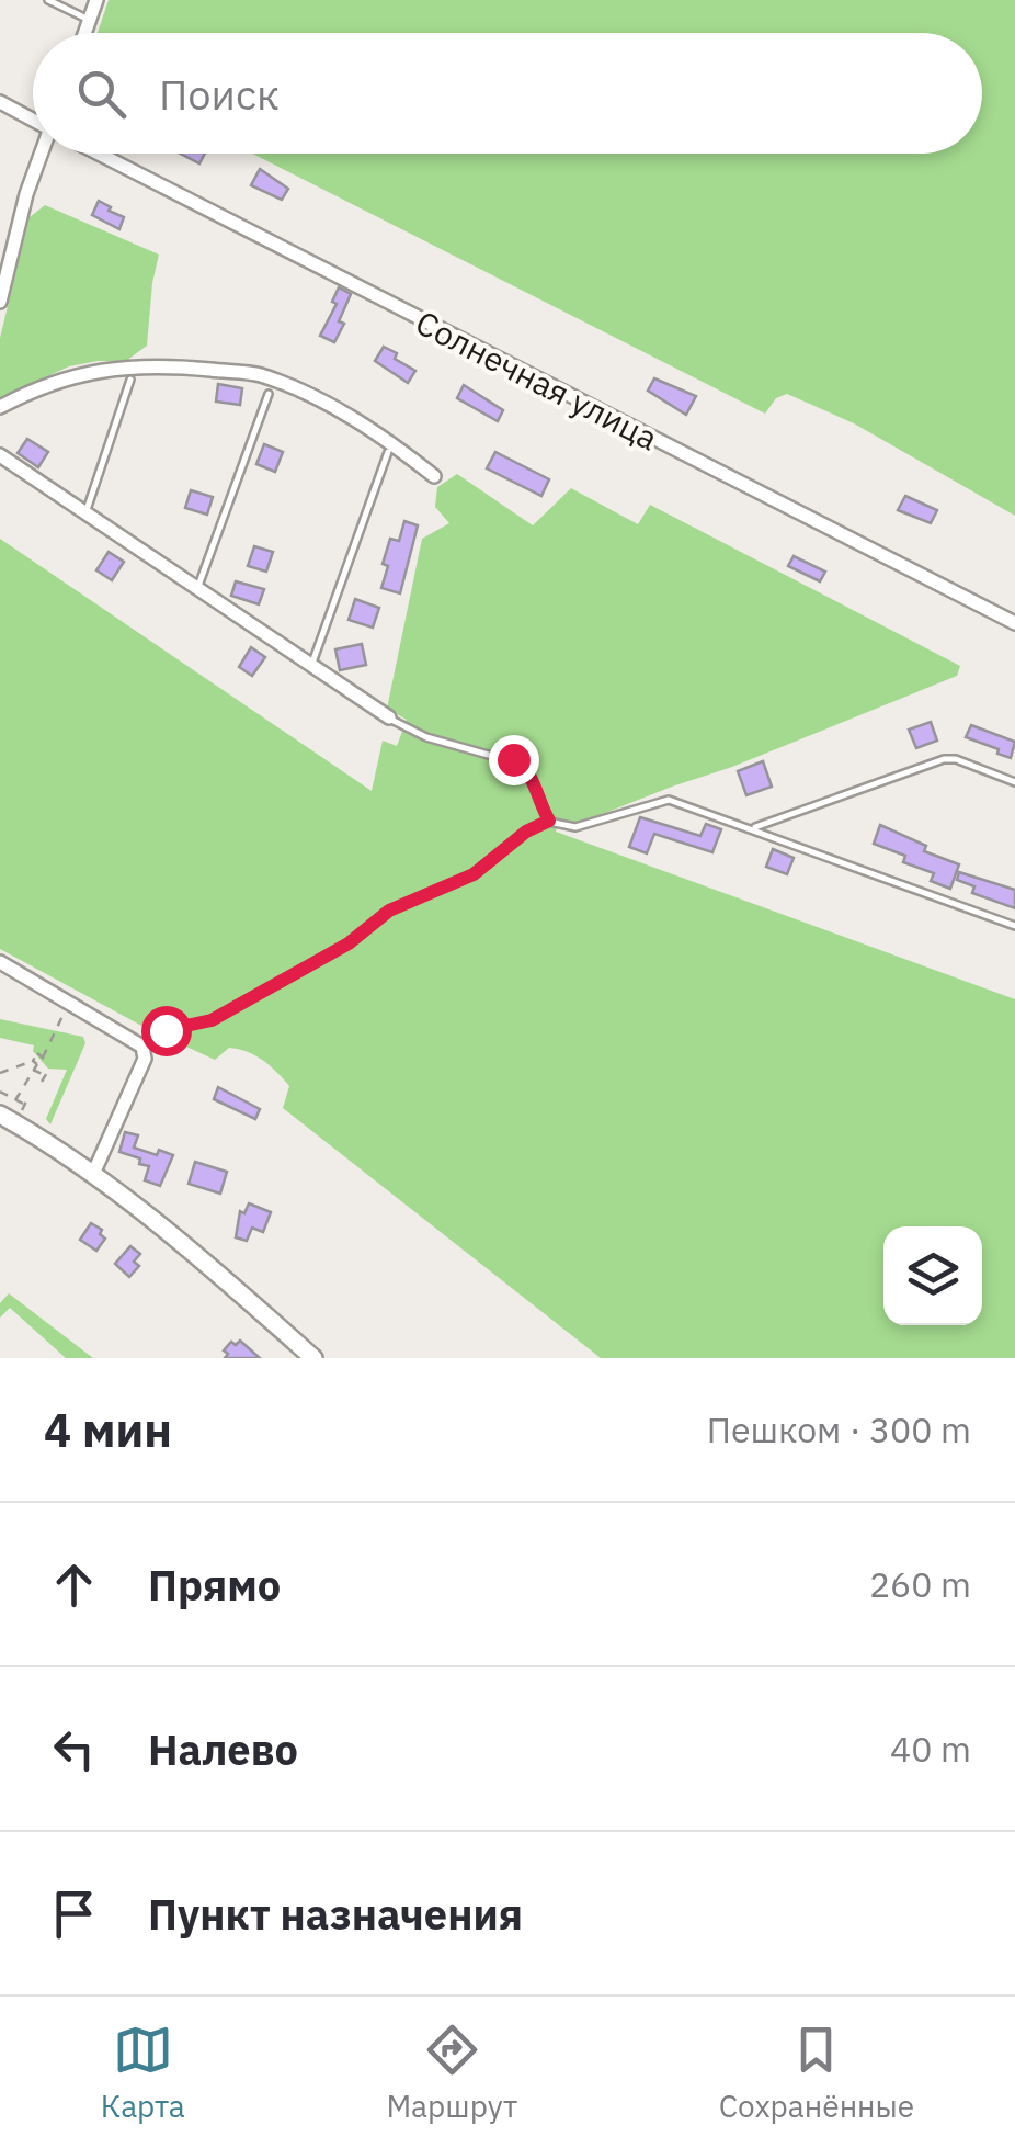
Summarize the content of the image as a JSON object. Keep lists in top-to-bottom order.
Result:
{
  "streets": {
    "street": ["Солнечная улица"]
  },
  "page": {
    "search": "Поиск",
    "heading": ["4 мин", "Пешком · 300 m"],
    "list": [
      ["Прямо", "260 m"],
      ["Налево", "40 m"],
      "Пункт назначения"
    ],
    "nav": ["Карта", "Маршрут", "Сохранённые"]
  }
}
